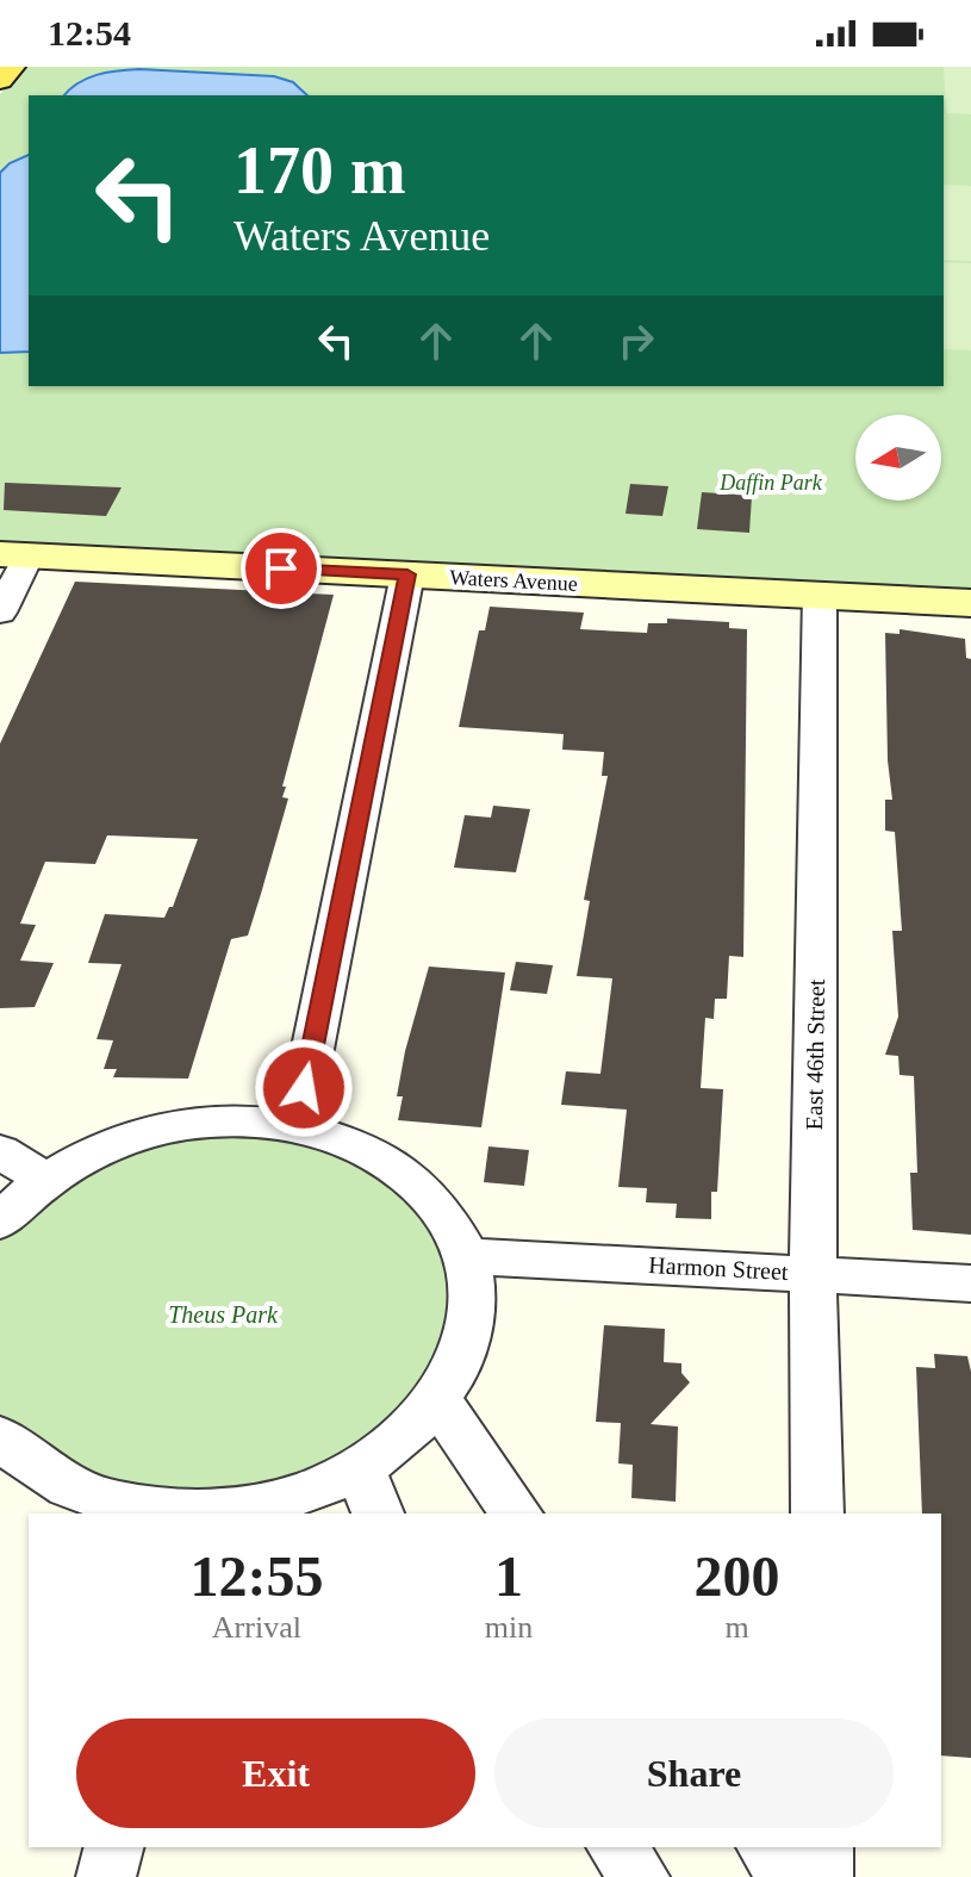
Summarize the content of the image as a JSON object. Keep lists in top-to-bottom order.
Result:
{
  "streets": {
    "main road": ["Waters Avenue"],
    "street": ["East 46th Street", "Harmon Street"]
  },
  "crossings": [
    ["Waters Avenue", "East 46th Street"],
    ["East 46th Street", "Harmon Street"]
  ],
  "parks": ["Daffin Park", "Theus Park"],
  "north": "left",
  "page": {
    "status": "12:54",
    "turn": ["170 m", "Waters Avenue"],
    "eta": [
      "12:55",
      "Arrival",
      "1",
      "min",
      "200",
      "m"
    ],
    "buttons": ["Exit", "Share"]
  }
}
